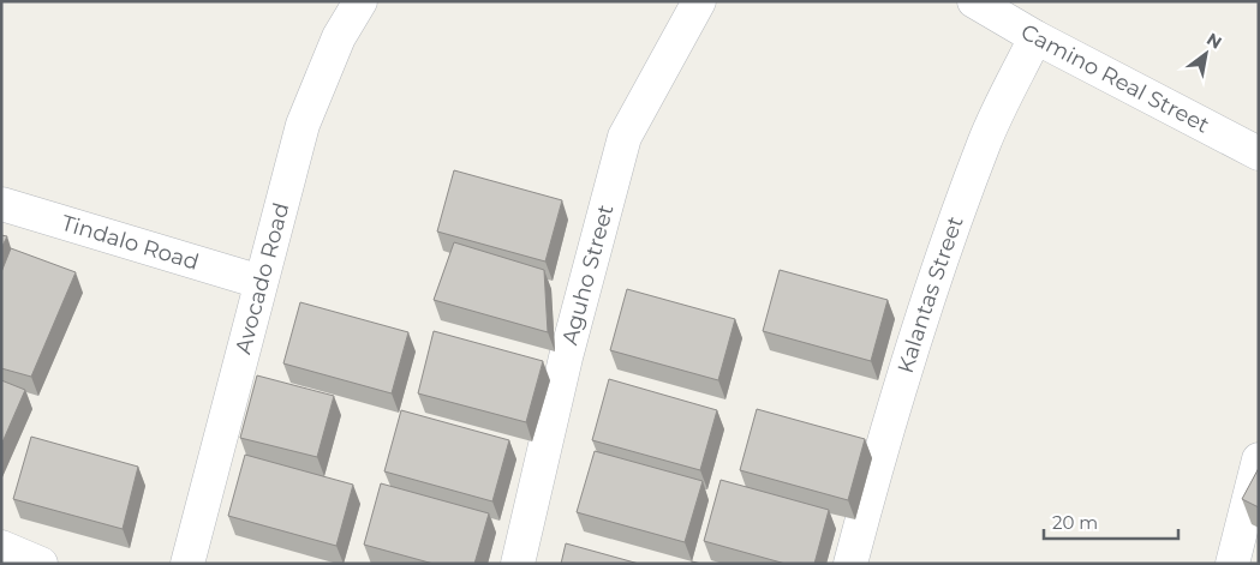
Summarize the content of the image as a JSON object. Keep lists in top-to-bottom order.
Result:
{
  "streets": {
    "street": [
      "Camino Real Street",
      "Tindalo Road",
      "Aguho Street",
      "Avocado Road",
      "Kalantas Street"
    ]
  },
  "crossings": [
    ["Camino Real Street", "Kalantas Street"],
    ["Tindalo Road", "Avocado Road"]
  ],
  "scale_bar": "20 m",
  "north": "top right"
}
